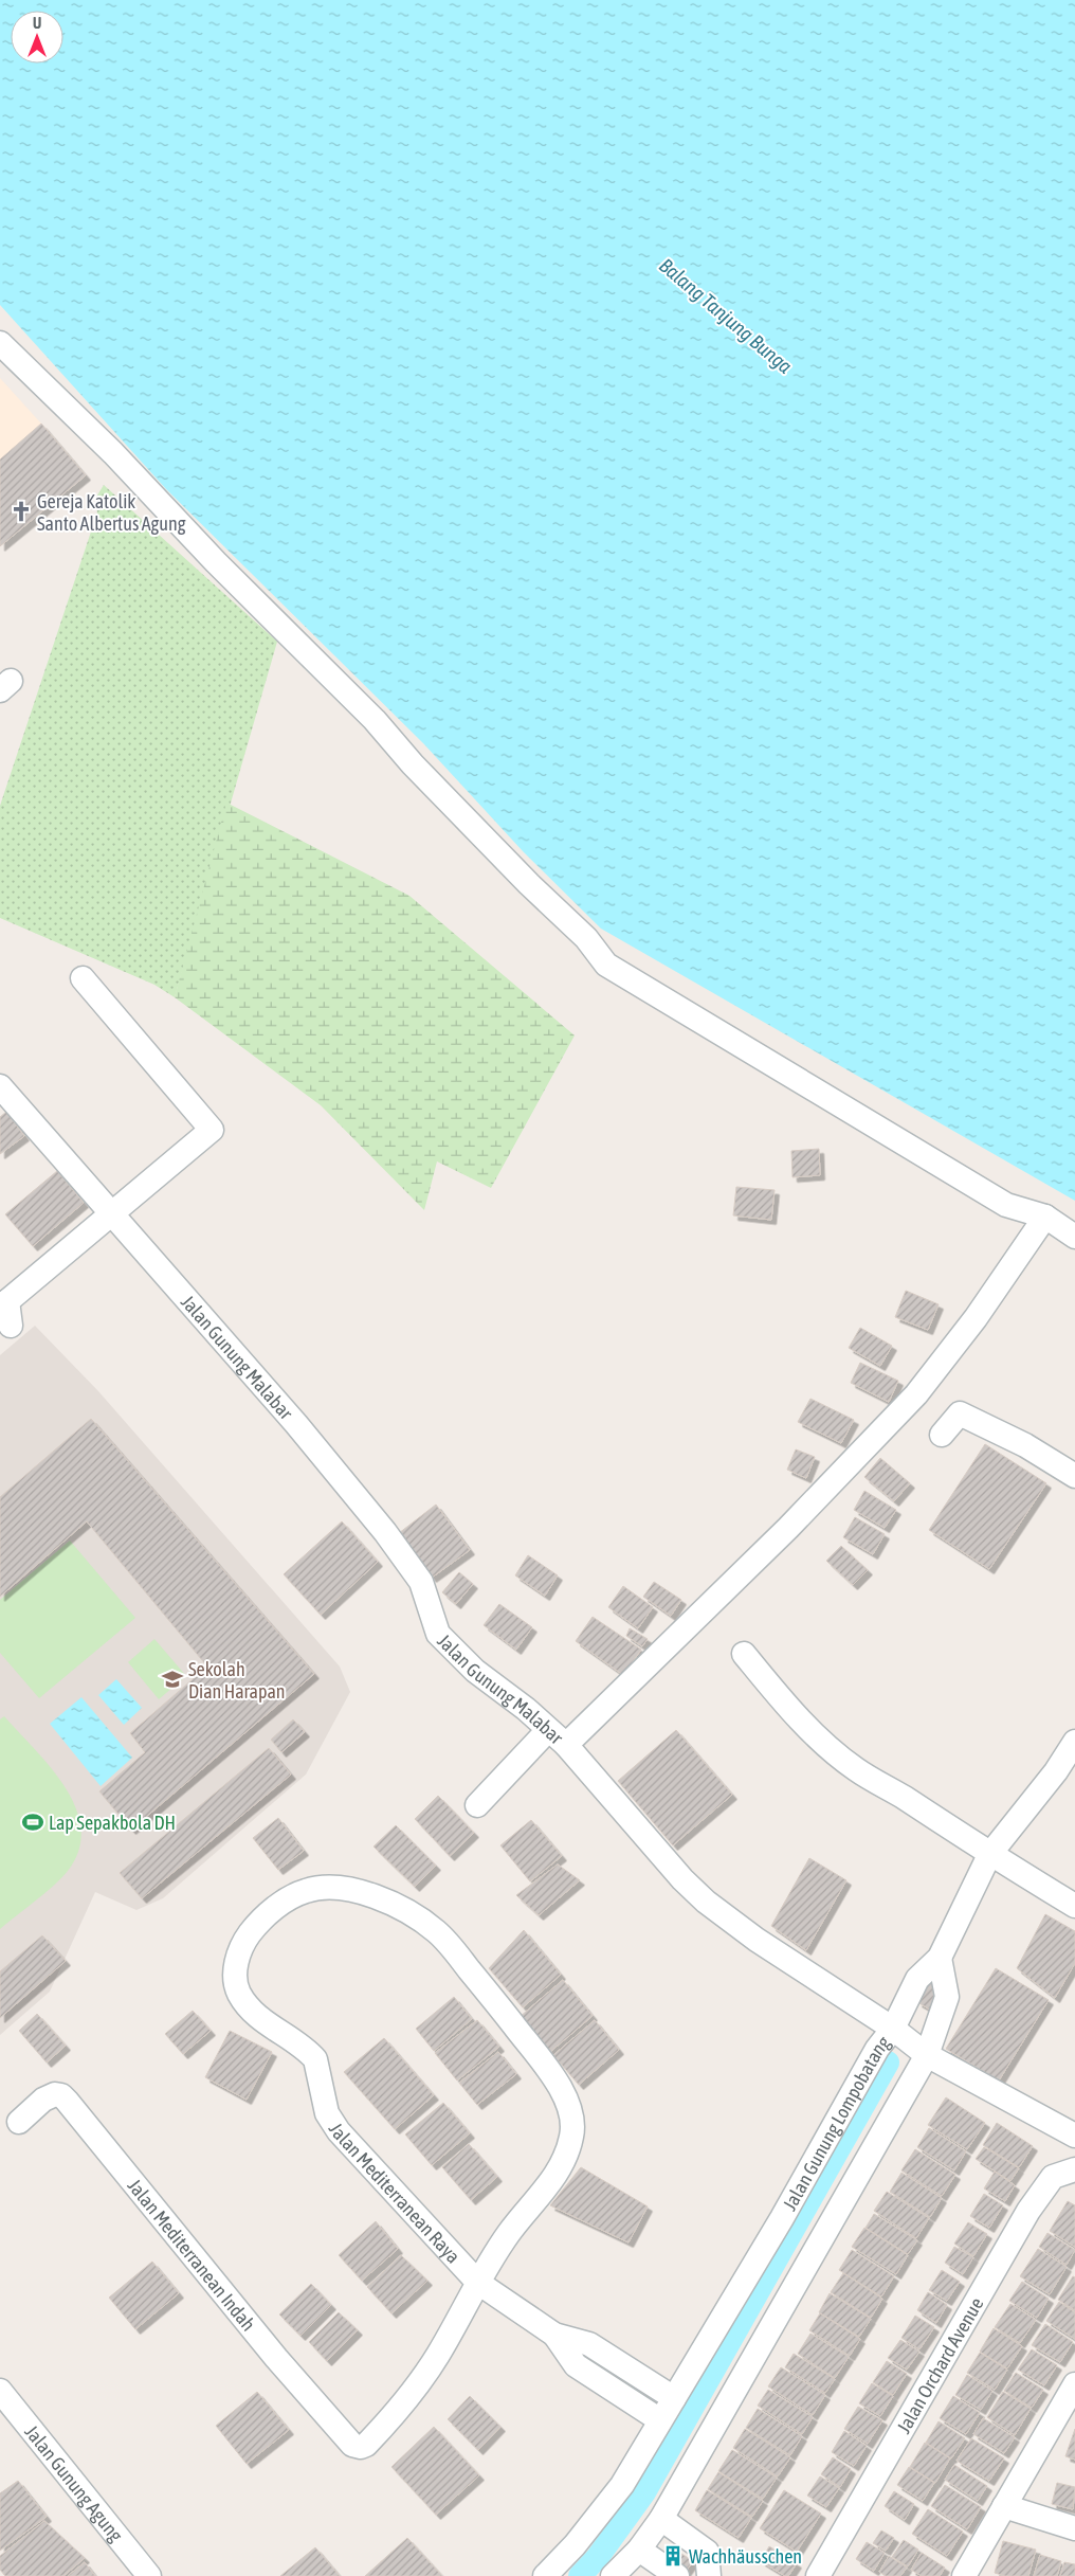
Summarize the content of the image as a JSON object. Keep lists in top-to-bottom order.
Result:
{
  "streets": {
    "street": [
      "Jalan Gunung Malabar",
      "Jalan Gunung Lompobatang",
      "Jalan Mediterranean Raya",
      "Jalan Mediterranean Indah",
      "Jalan Orchard Avenue",
      "Jalan Gunung Agung"
    ]
  },
  "crossings": [
    ["Jalan Gunung Malabar", "Jalan Gunung Lompobatang"],
    ["Jalan Mediterranean Raya", "Jalan Mediterranean Indah"]
  ],
  "water": ["Balang Tanjung Bunga"],
  "places": {
    "church": ["Gereja Katolik Santo Albertus Agung"],
    "school or university": ["Sekolah Dian Harapan"],
    "sports": ["Lap Sepakbola DH"],
    "building": ["Wachhäusschen"]
  },
  "north": "top"
}
